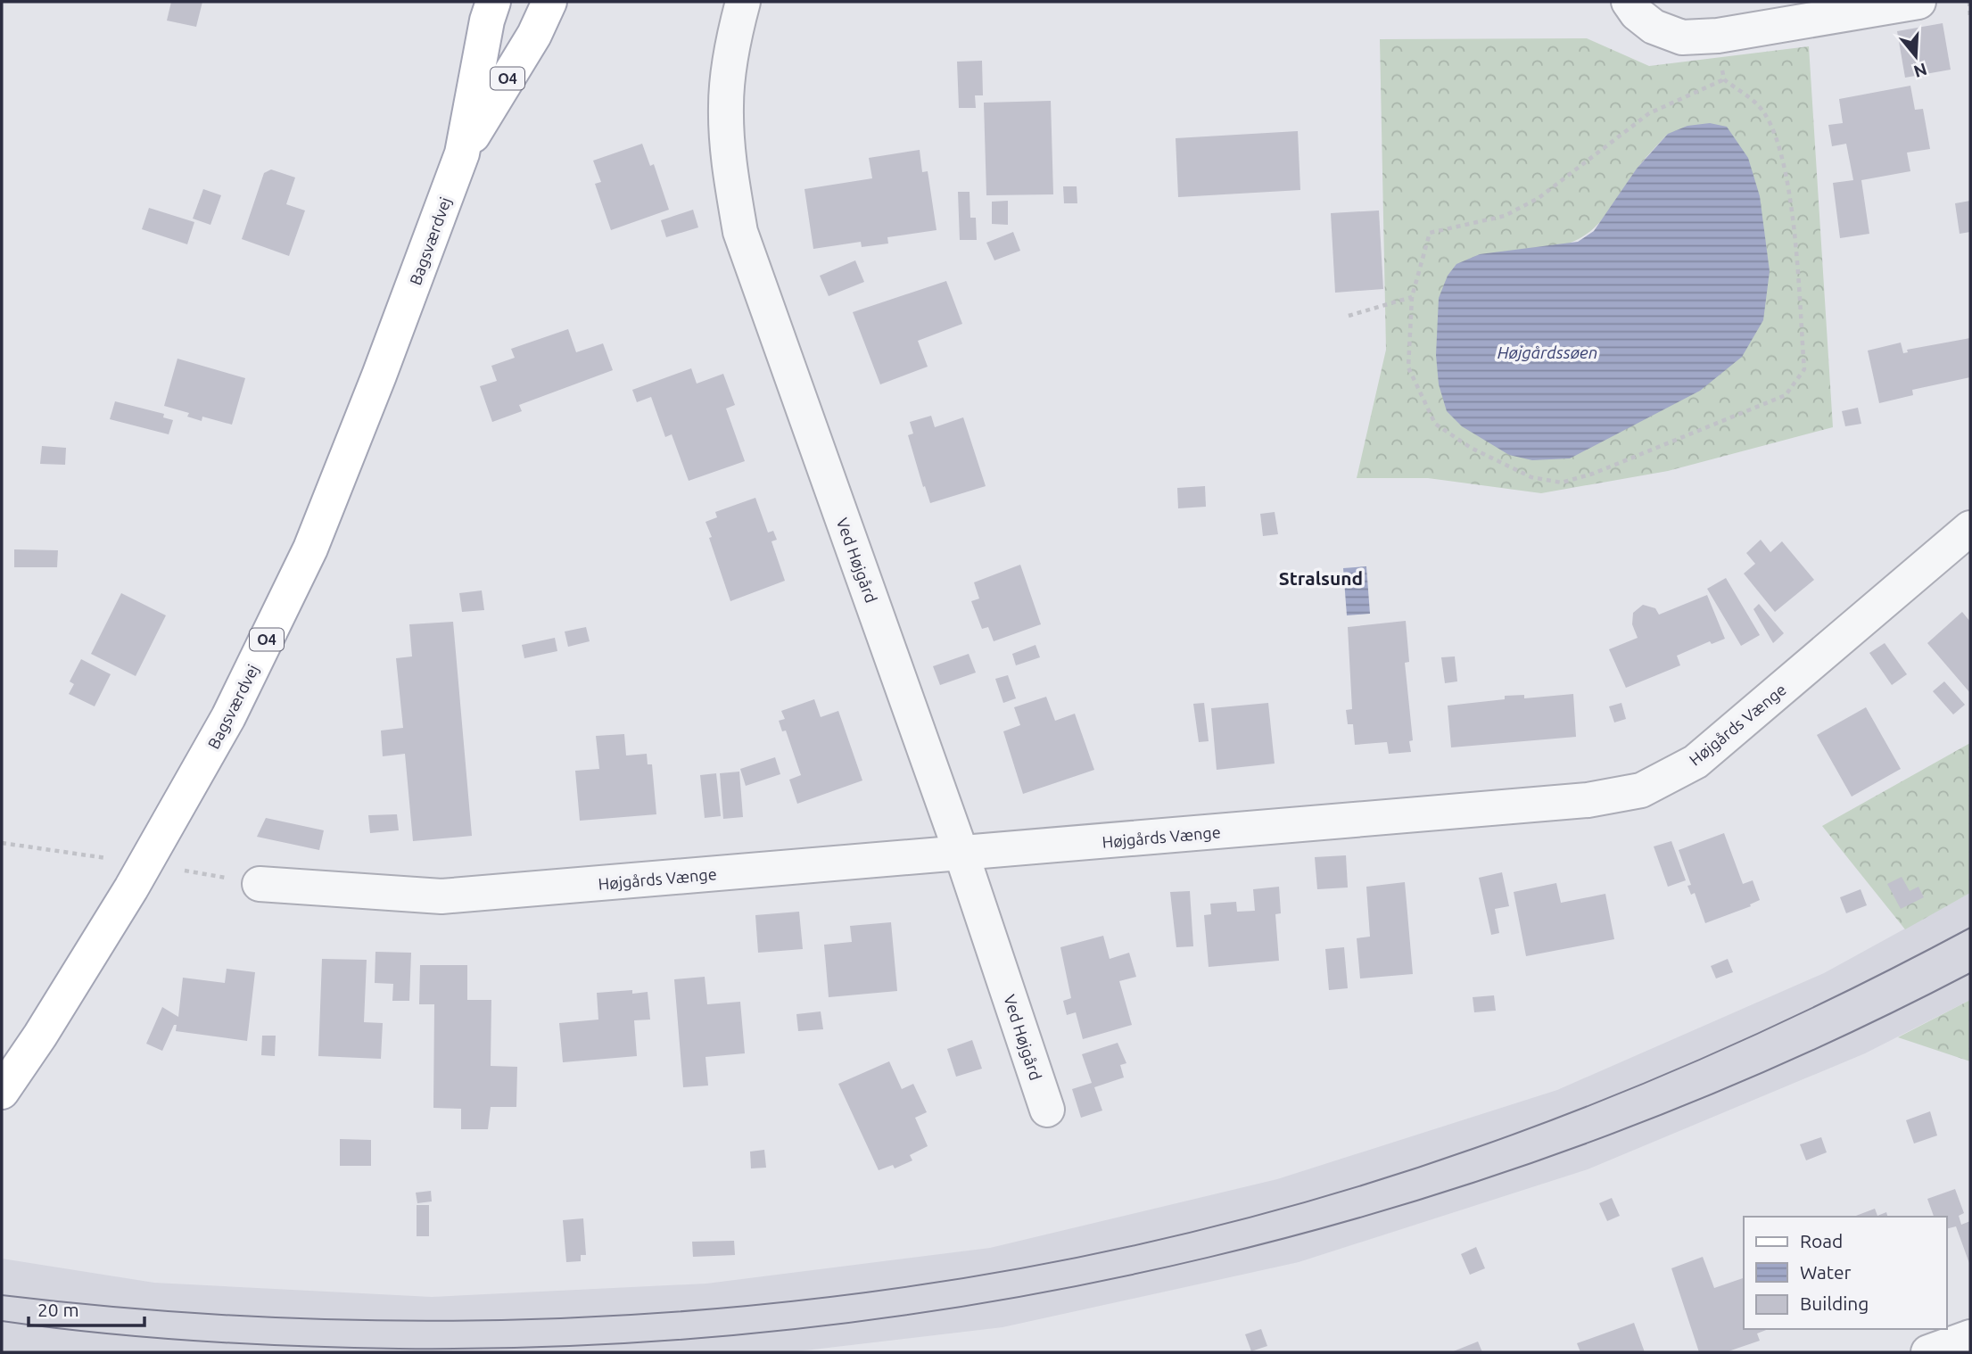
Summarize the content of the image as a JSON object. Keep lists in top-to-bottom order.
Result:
{
  "streets": {
    "main road": ["O4", "Bagsværdvej"],
    "street": ["Ved Højgård", "Højgårds Vænge"]
  },
  "crossings": [
    ["Ved Højgård", "Højgårds Vænge"]
  ],
  "districts": ["Stralsund"],
  "water": ["Højgårdssøen"],
  "legend": ["Road", "Water", "Building"],
  "scale_bar": "20 m",
  "north": "bottom"
}
